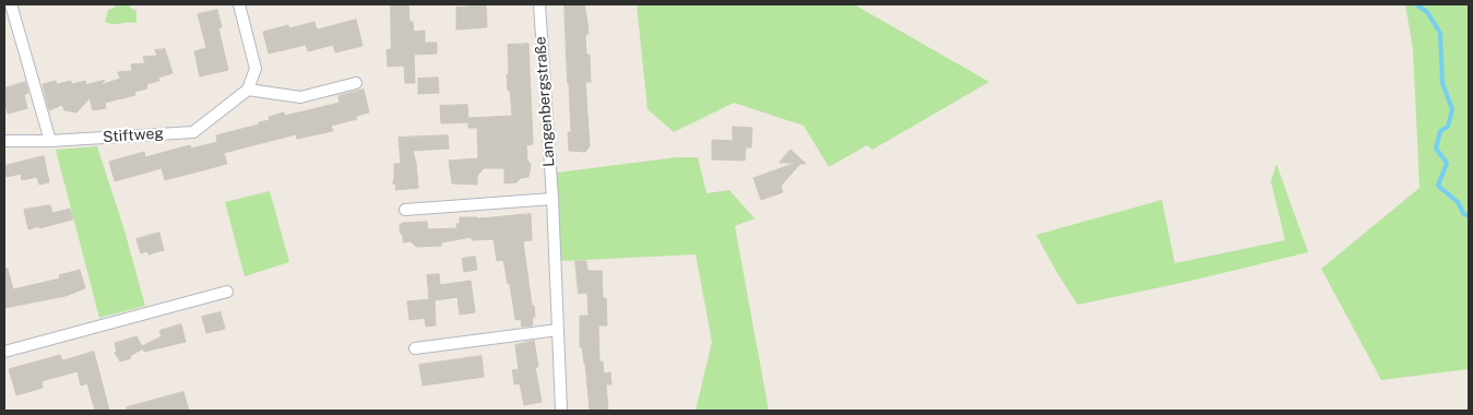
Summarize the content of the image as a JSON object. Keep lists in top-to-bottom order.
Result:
{
  "streets": {
    "street": ["Langenbergstraße", "Stiftweg"]
  }
}
